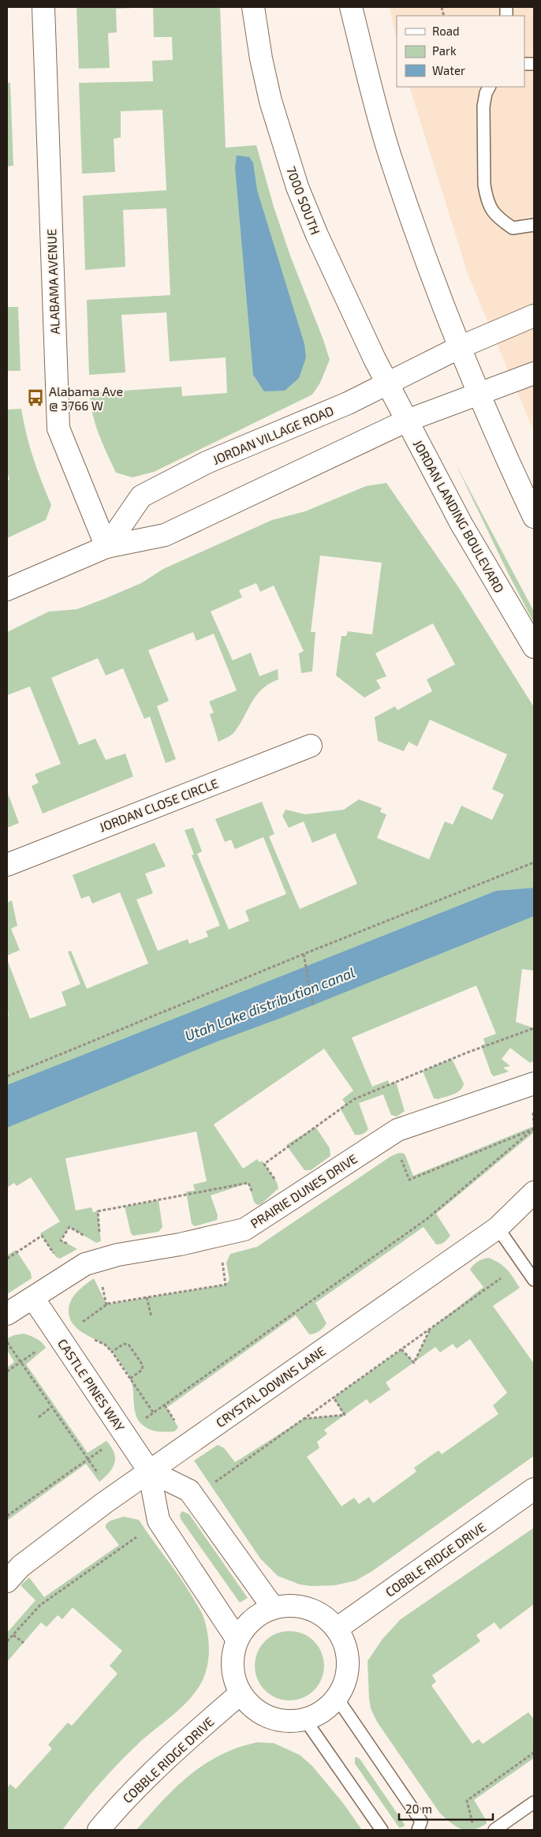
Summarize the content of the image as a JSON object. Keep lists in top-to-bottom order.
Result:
{
  "streets": {
    "street": [
      "7000 SOUTH",
      "ALABAMA AVENUE",
      "JORDAN VILLAGE ROAD",
      "JORDAN LANDING BOULEVARD",
      "JORDAN CLOSE CIRCLE",
      "PRAIRIE DUNES DRIVE",
      "CASTLE PINES WAY",
      "CRYSTAL DOWNS LANE",
      "COBBLE RIDGE DRIVE"
    ]
  },
  "crossings": [
    ["7000 SOUTH", "JORDAN VILLAGE ROAD"],
    ["7000 SOUTH", "JORDAN LANDING BOULEVARD"],
    ["ALABAMA AVENUE", "JORDAN VILLAGE ROAD"],
    ["JORDAN VILLAGE ROAD", "JORDAN LANDING BOULEVARD"],
    ["PRAIRIE DUNES DRIVE", "CASTLE PINES WAY"],
    ["CASTLE PINES WAY", "CRYSTAL DOWNS LANE"],
    ["CASTLE PINES WAY", "COBBLE RIDGE DRIVE"]
  ],
  "water": ["Utah Lake distribution canal"],
  "places": {
    "bus stop": ["Alabama Ave @ 3766 W"]
  },
  "legend": ["Road", "Park", "Water"],
  "scale_bar": "20 m"
}
